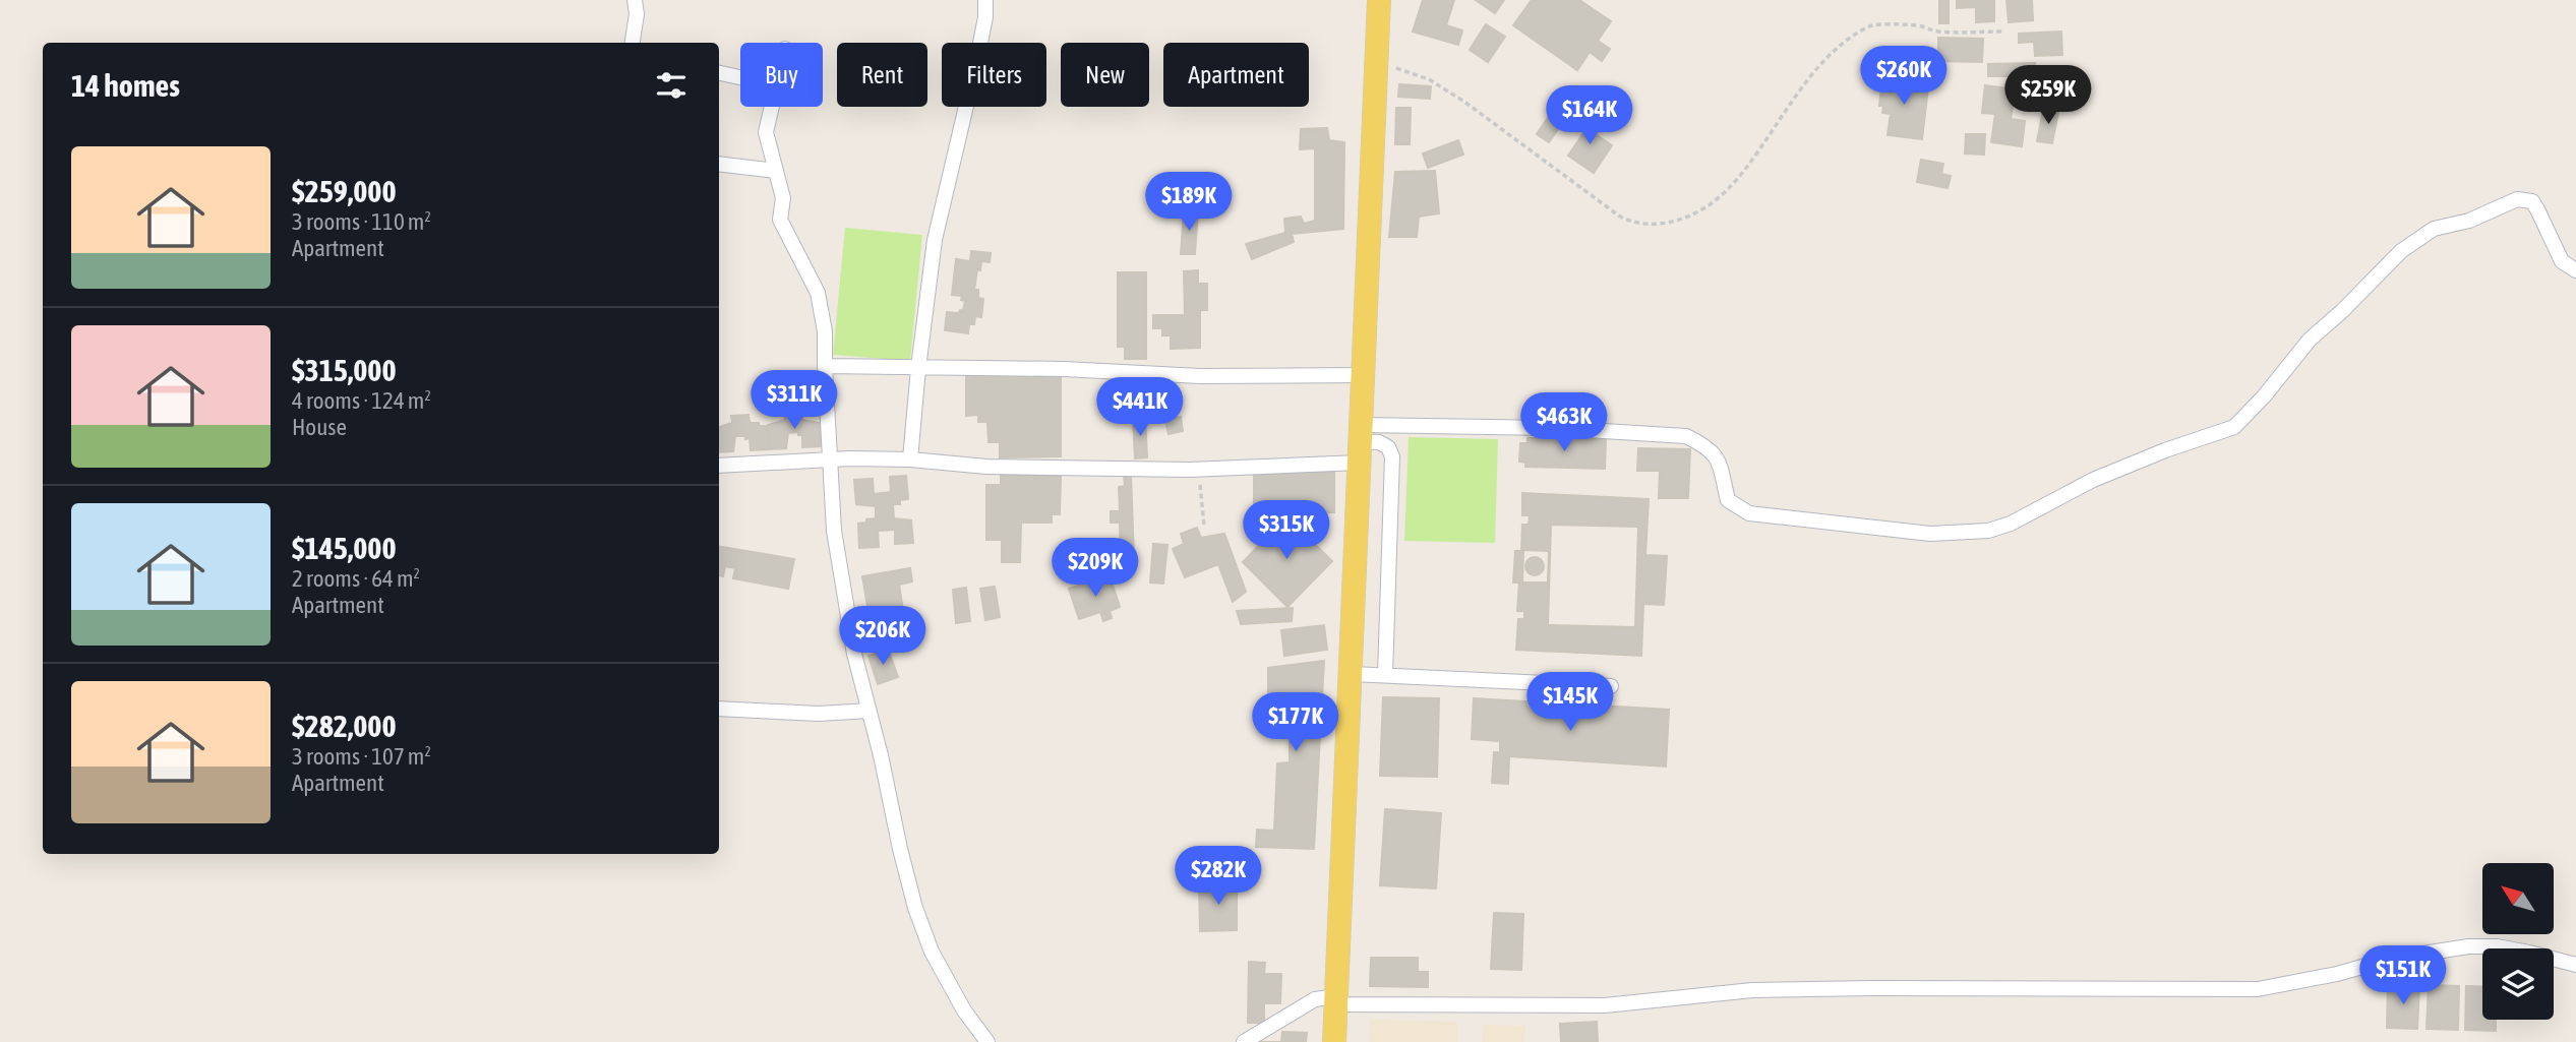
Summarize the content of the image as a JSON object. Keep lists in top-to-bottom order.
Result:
{
  "north": "top left",
  "page": {
    "chip": [
      "Buy",
      "Rent",
      "Filters",
      "New",
      "Apartment"
    ],
    "heading": "14 homes",
    "price": [
      "$260K",
      "$259K",
      "$164K",
      "$189K",
      "$311K",
      "$441K",
      "$463K",
      "$315K",
      "$209K",
      "$206K",
      "$145K",
      "$177K",
      "$282K",
      "$151K"
    ],
    "list": [
      {
        "name": "$259,000",
        "note": "3 rooms · 110 m² · Apartment"
      },
      {
        "name": "$315,000",
        "note": "4 rooms · 124 m² · House"
      },
      {
        "name": "$145,000",
        "note": "2 rooms · 64 m² · Apartment"
      },
      {
        "name": "$282,000",
        "note": "3 rooms · 107 m² · Apartment"
      }
    ]
  }
}
